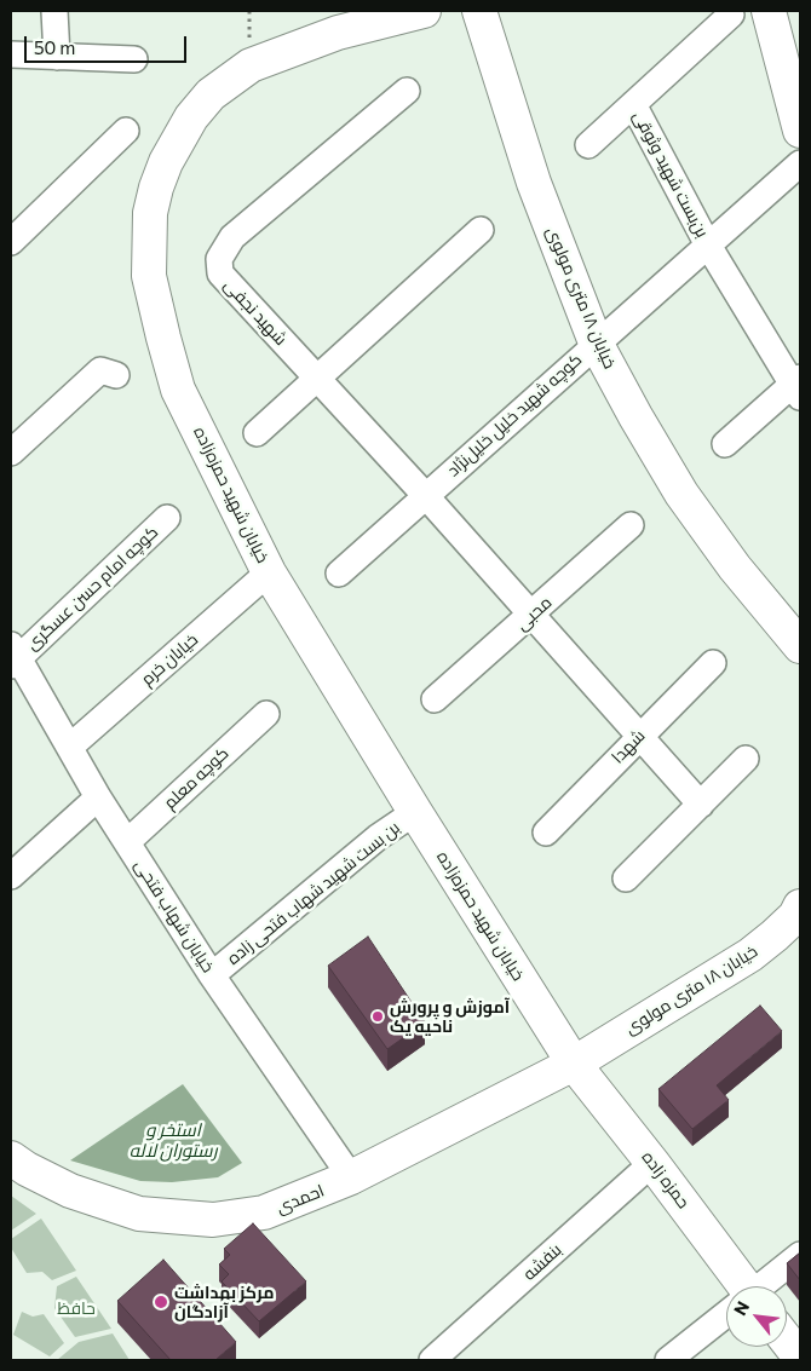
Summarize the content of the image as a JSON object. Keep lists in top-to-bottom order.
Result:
{
  "streets": {
    "street": [
      "بن‌بست شهید وثوقی",
      "خیابان ۱۸ متری مولوی",
      "شهید نجفی",
      "کوچه شهید خلیل خلیل‌نژاد",
      "خیابان شهید حمزه‌زاده",
      "کوچه امام حسن عسگری",
      "محبی",
      "خیابان خرم",
      "شهدا",
      "کوچه معلم",
      "بن بست شهید شهاب فتحی زاده",
      "خیابان شهاب فتحی",
      "حمزه زاده",
      "احمدی",
      "بنفشه"
    ]
  },
  "crossings": [
    ["بن‌بست شهید وثوقی", "کوچه شهید خلیل خلیل‌نژاد"],
    ["خیابان ۱۸ متری مولوی", "کوچه شهید خلیل خلیل‌نژاد"],
    ["خیابان ۱۸ متری مولوی", "خیابان شهید حمزه‌زاده"],
    ["خیابان ۱۸ متری مولوی", "حمزه زاده"],
    ["خیابان ۱۸ متری مولوی", "احمدی"],
    ["شهید نجفی", "کوچه شهید خلیل خلیل‌نژاد"],
    ["شهید نجفی", "محبی"],
    ["شهید نجفی", "شهدا"],
    ["خیابان شهید حمزه‌زاده", "خیابان خرم"],
    ["خیابان شهید حمزه‌زاده", "بن بست شهید شهاب فتحی زاده"],
    ["خیابان شهید حمزه‌زاده", "حمزه زاده"],
    ["خیابان شهید حمزه‌زاده", "احمدی"],
    ["کوچه امام حسن عسگری", "خیابان شهاب فتحی"],
    ["خیابان خرم", "خیابان شهاب فتحی"],
    ["کوچه معلم", "خیابان شهاب فتحی"],
    ["بن بست شهید شهاب فتحی زاده", "خیابان شهاب فتحی"],
    ["خیابان شهاب فتحی", "احمدی"],
    ["حمزه زاده", "احمدی"],
    ["حمزه زاده", "بنفشه"]
  ],
  "water": ["استخر و رستوران لاله"],
  "parks": ["حافظ"],
  "places": ["آموزش و پرورش ناحیه یک", "مرکز بهداشت آزادگان"],
  "scale_bar": "50 m",
  "north": "top left"
}
